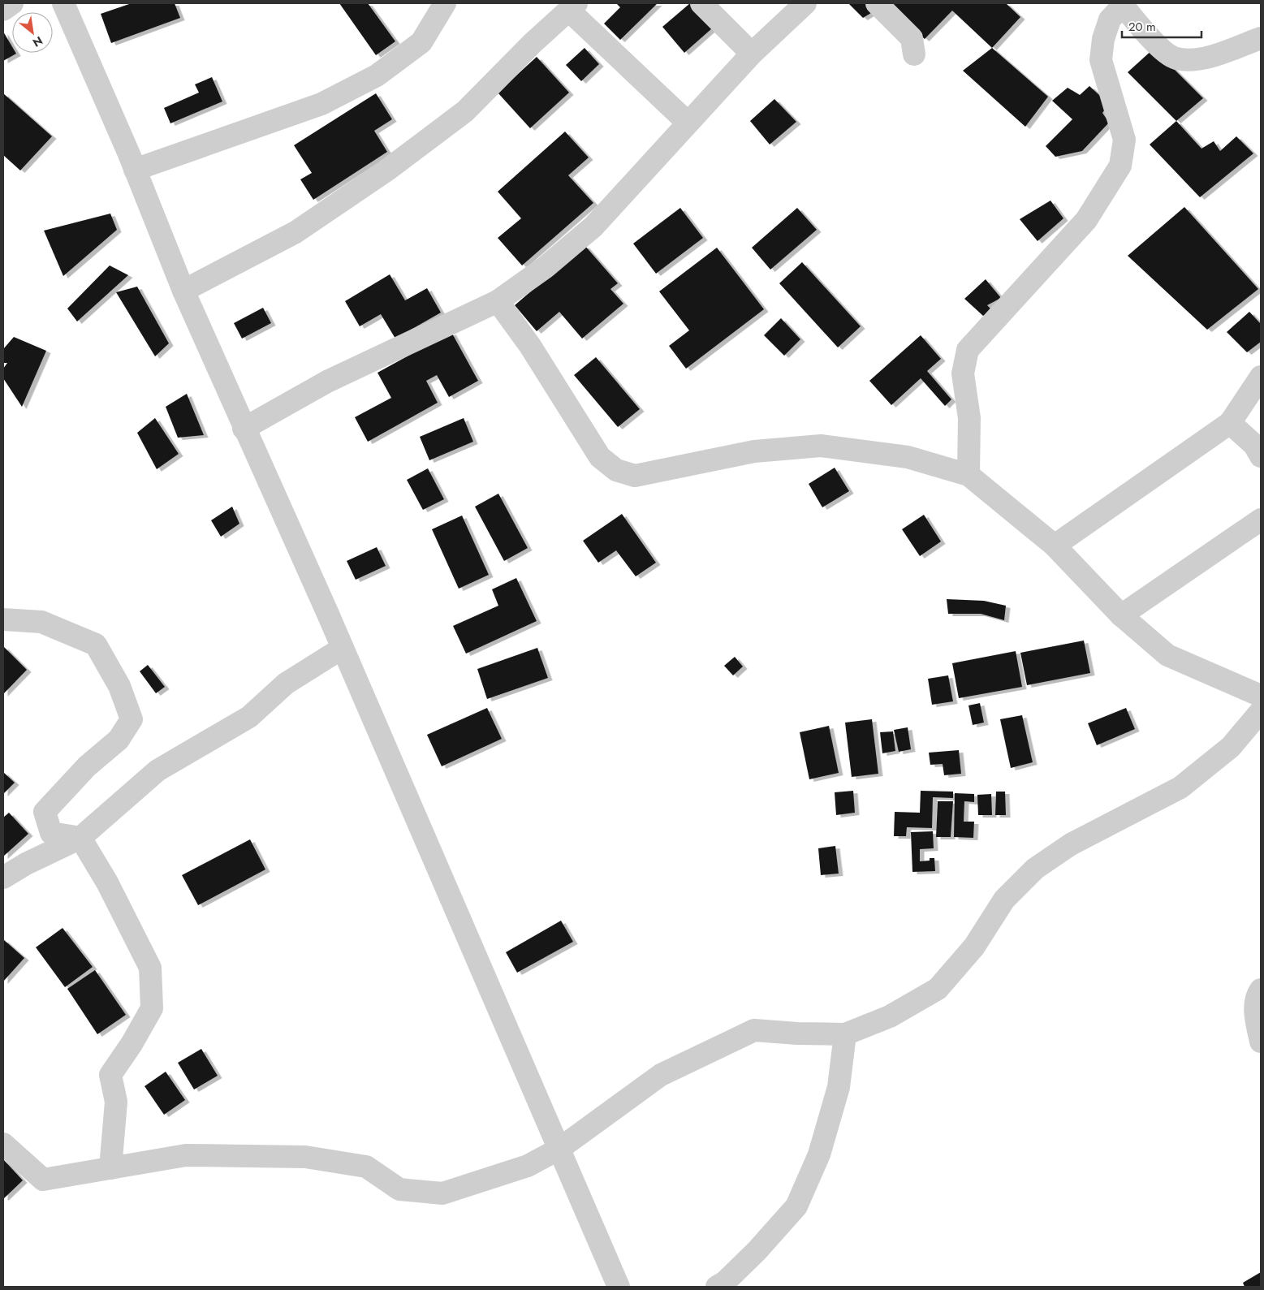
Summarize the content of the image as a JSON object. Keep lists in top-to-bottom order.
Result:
{
  "scale_bar": "20 m",
  "north": "bottom right"
}
